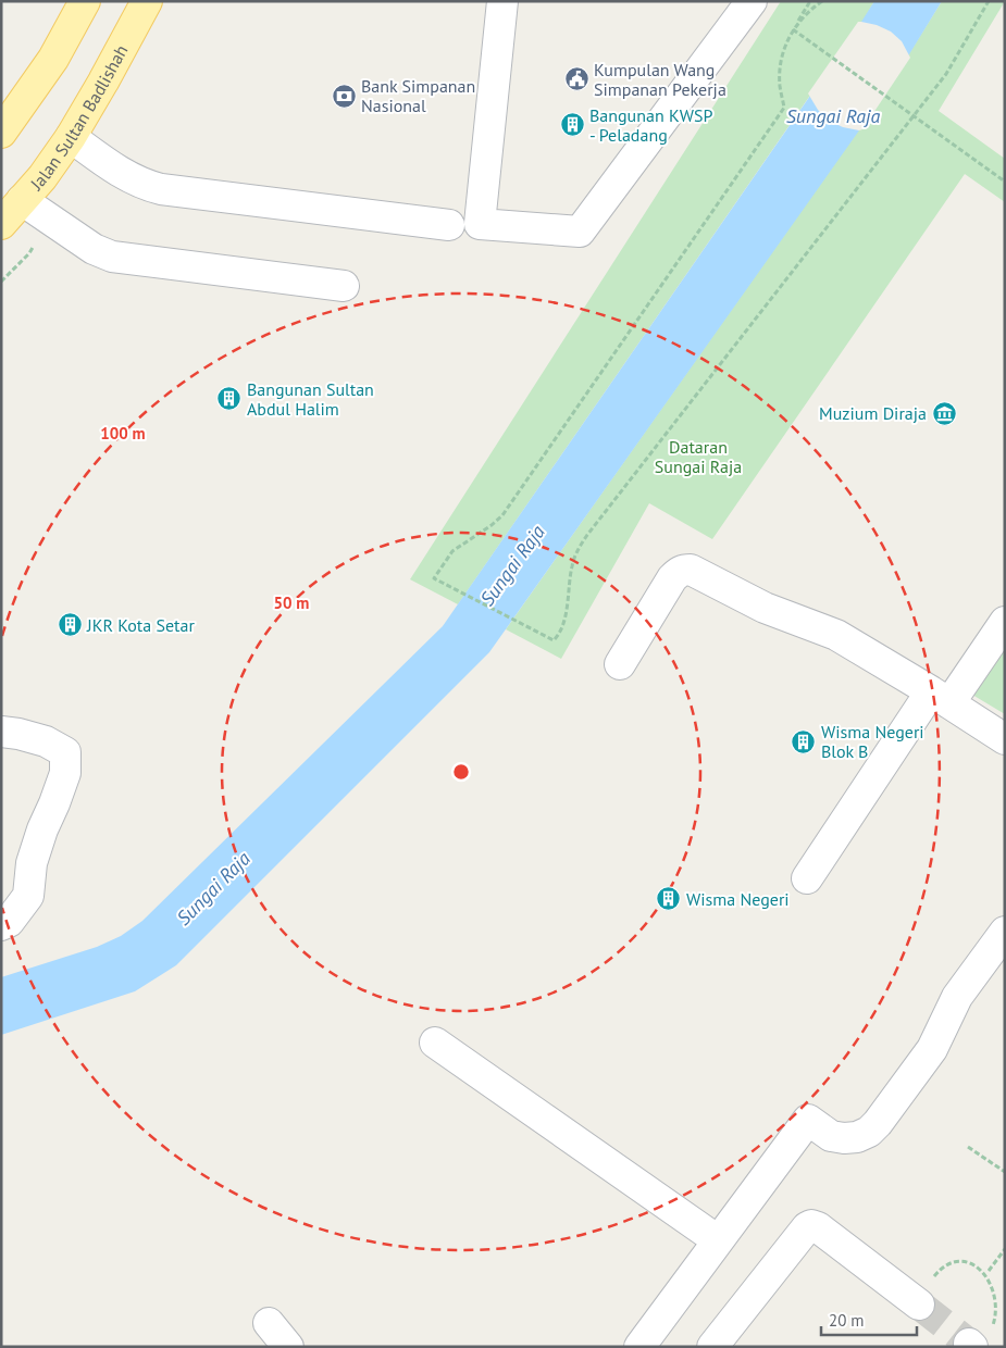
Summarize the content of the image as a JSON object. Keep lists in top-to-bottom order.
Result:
{
  "streets": {
    "main road": ["Jalan Sultan Badlishah"]
  },
  "water": ["Sungai Raja"],
  "parks": ["Dataran Sungai Raja"],
  "places": {
    "public building": ["Kumpulan Wang Simpanan Pekerja"],
    "bank": ["Bank Simpanan Nasional"],
    "building": [
      "Bangunan KWSP - Peladang",
      "Bangunan Sultan Abdul Halim",
      "JKR Kota Setar",
      "Wisma Negeri Blok B",
      "Wisma Negeri"
    ],
    "museum": ["Muzium Diraja"]
  },
  "scale_bar": "20 m",
  "rings": ["100 m", "50 m"]
}
